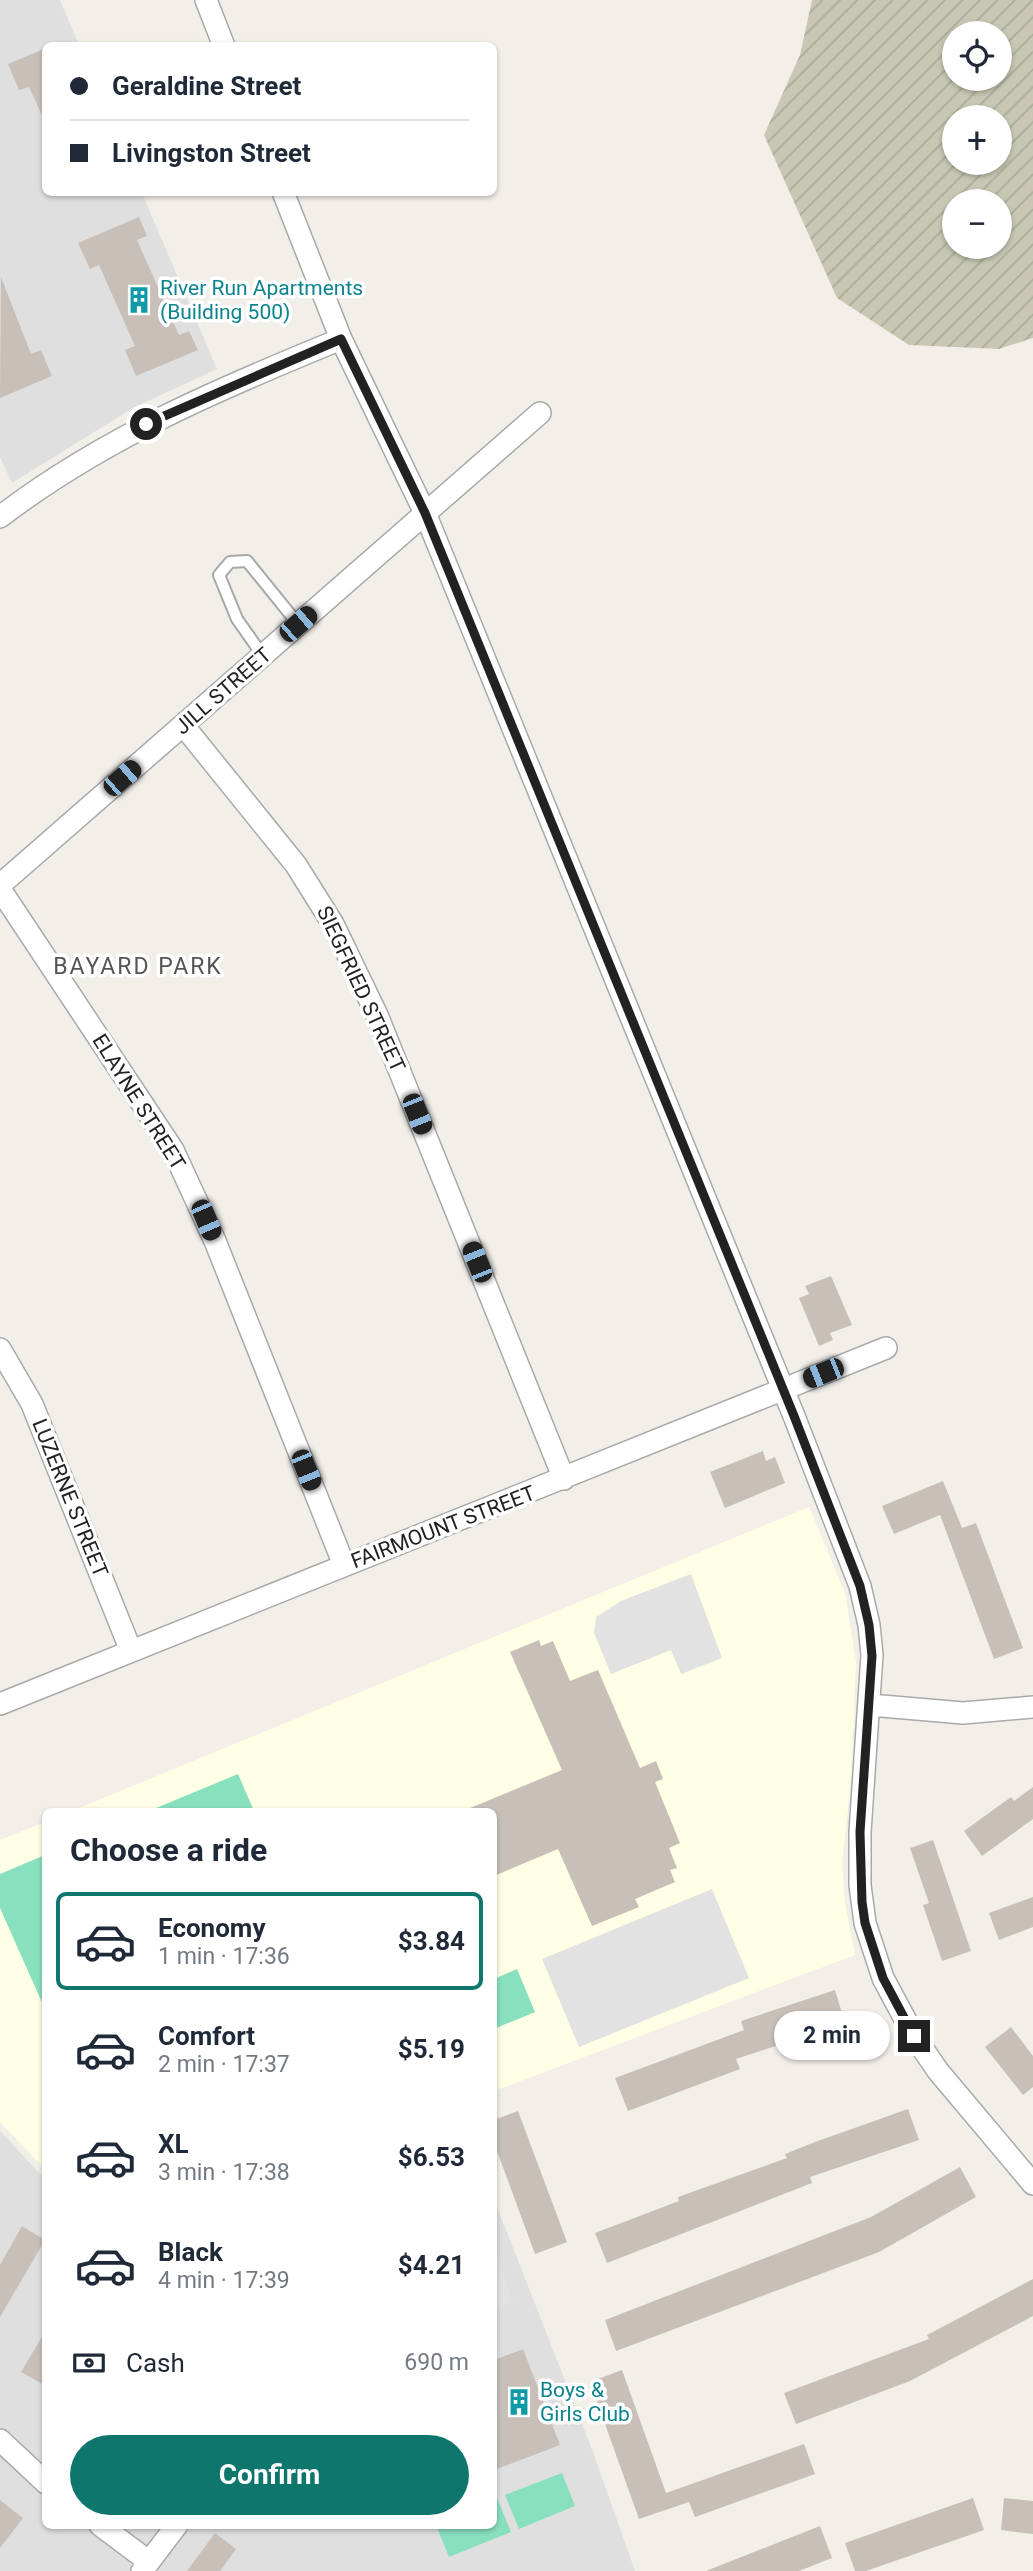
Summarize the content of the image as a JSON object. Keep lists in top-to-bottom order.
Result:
{
  "streets": {
    "street": [
      "JILL STREET",
      "SIEGFRIED STREET",
      "ELAYNE STREET",
      "LUZERNE STREET",
      "FAIRMOUNT STREET"
    ]
  },
  "crossings": [
    ["JILL STREET", "SIEGFRIED STREET"],
    ["JILL STREET", "ELAYNE STREET"],
    ["SIEGFRIED STREET", "FAIRMOUNT STREET"],
    ["ELAYNE STREET", "FAIRMOUNT STREET"],
    ["LUZERNE STREET", "FAIRMOUNT STREET"]
  ],
  "districts": ["BAYARD PARK"],
  "places": {
    "building": ["River Run Apartments (Building 500)", "Boys & Girls Club"]
  },
  "page": {
    "map_buttons": ["+", "−"],
    "banner": ["Geraldine Street", "Livingston Street"],
    "heading": "Choose a ride",
    "list": [
      {
        "name": "Economy",
        "note": "1 min · 17:36",
        "value": "$3.84"
      },
      {
        "name": "Comfort",
        "note": "2 min · 17:37",
        "value": "$5.19"
      },
      {
        "name": "XL",
        "note": "3 min · 17:38",
        "value": "$6.53"
      },
      {
        "name": "Black",
        "note": "4 min · 17:39",
        "value": "$4.21"
      }
    ],
    "bubble": "2 min",
    "pay": ["Cash", "690 m"],
    "buttons": "Confirm"
  }
}
